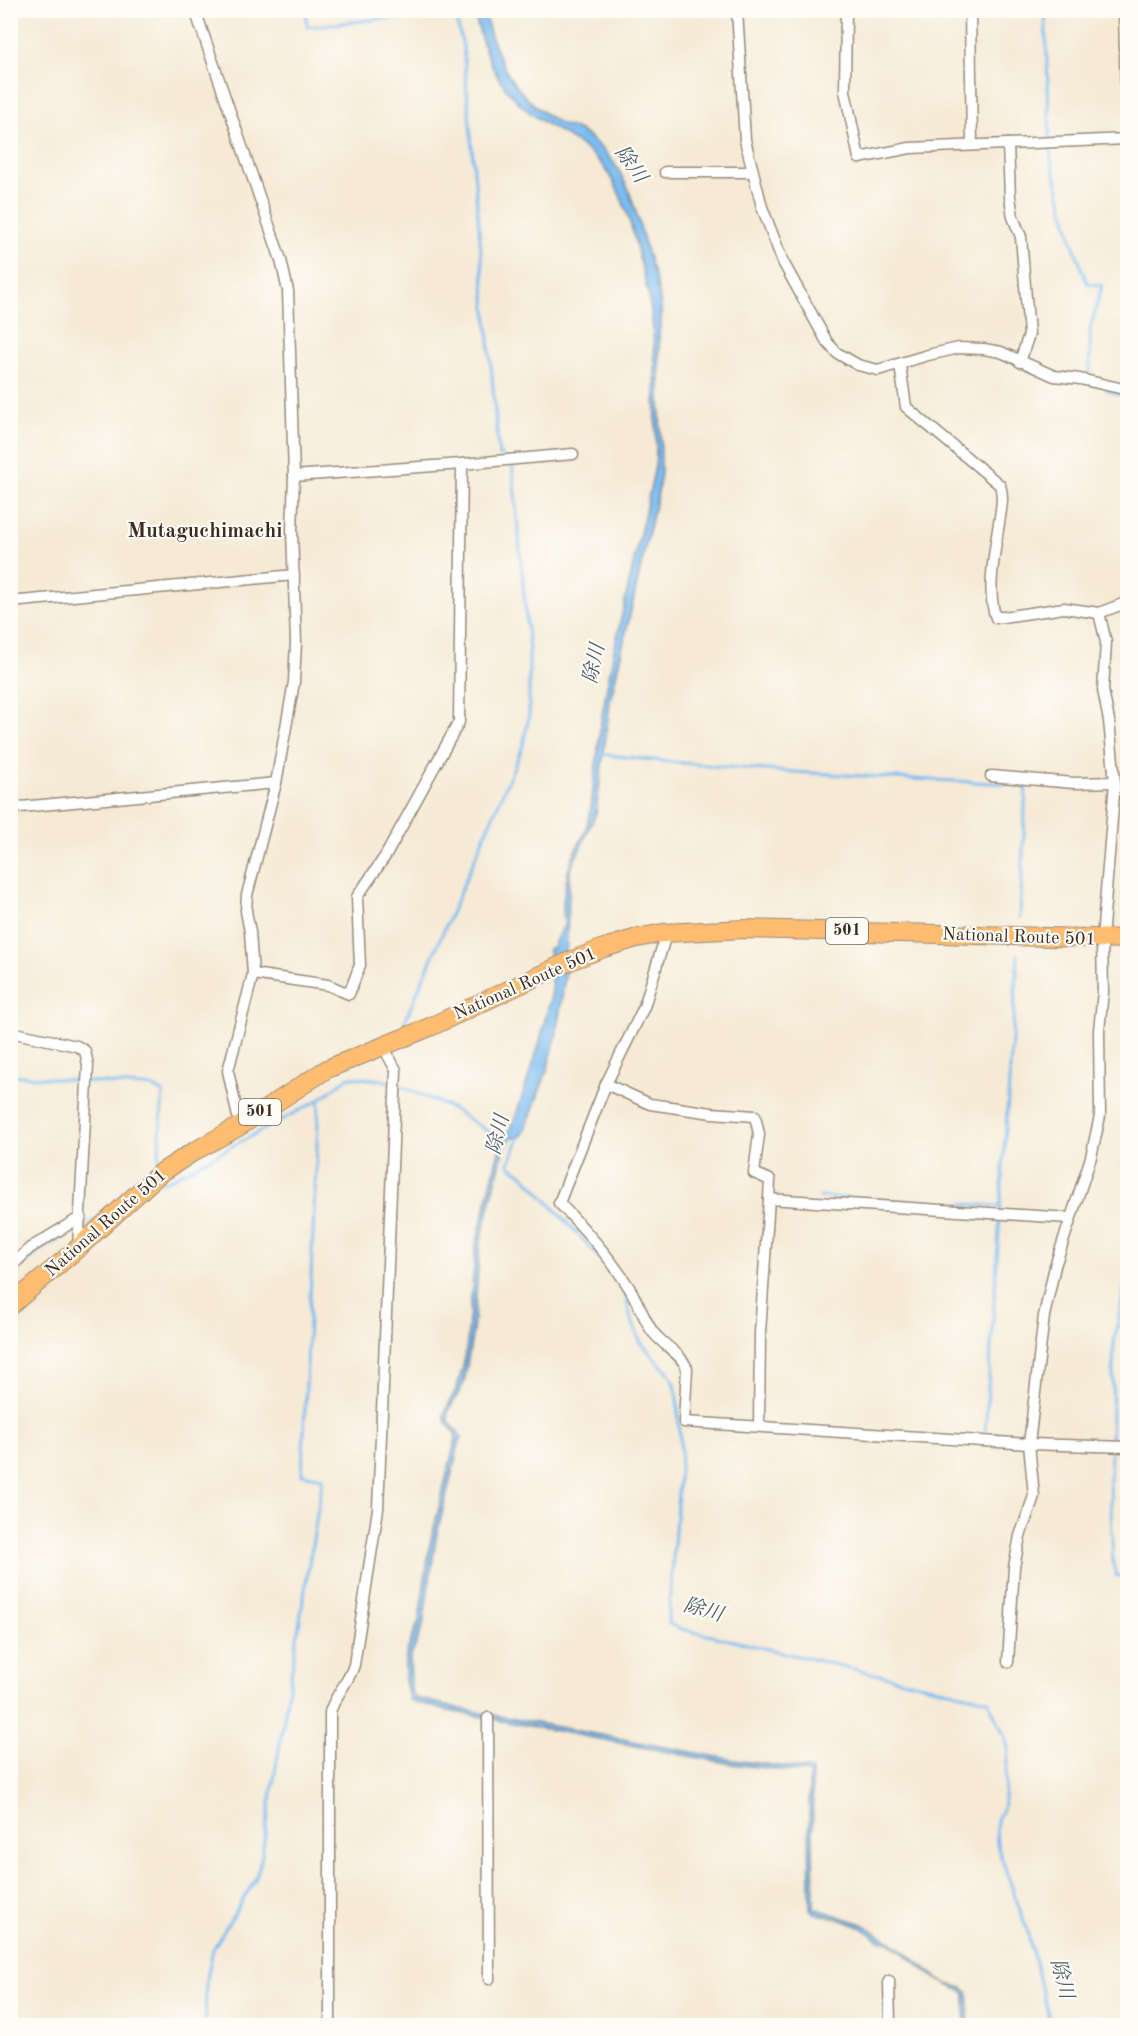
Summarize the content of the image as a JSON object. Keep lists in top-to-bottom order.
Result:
{
  "streets": {
    "highway": ["501", "National Route 501"]
  },
  "districts": ["Mutaguchimachi"],
  "water": ["除川"]
}
